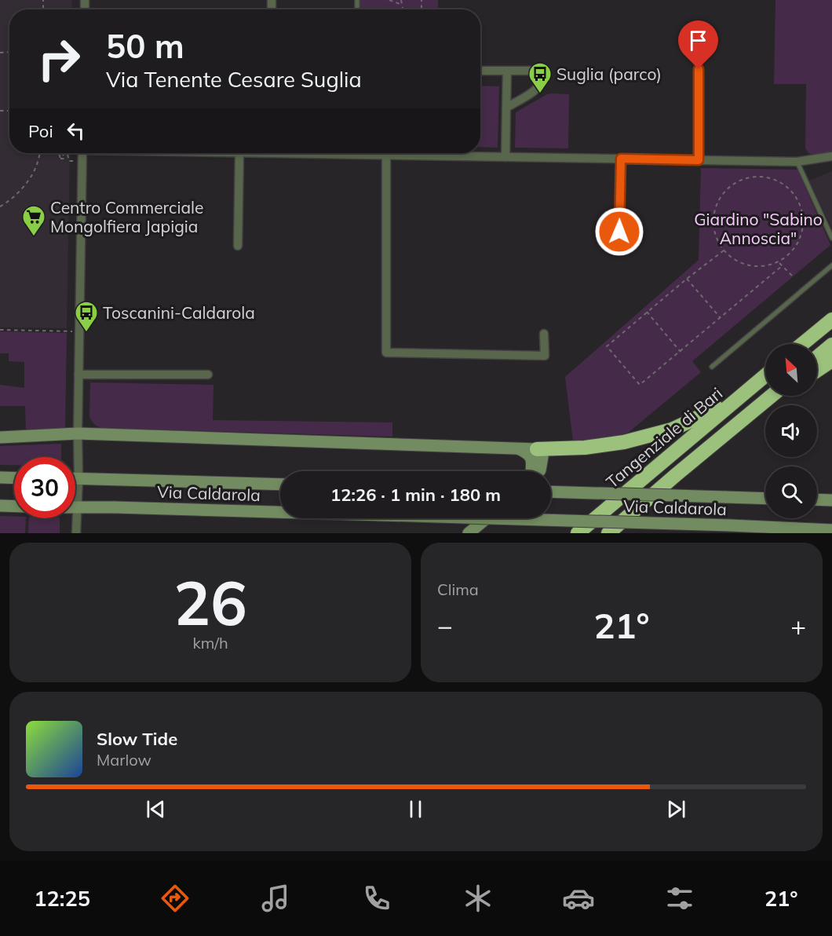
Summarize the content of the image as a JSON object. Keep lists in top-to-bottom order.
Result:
{
  "streets": {
    "highway": ["Tangenziale di Bari"],
    "street": ["Via Caldarola"]
  },
  "parks": ["Giardino \"Sabino Annoscia\""],
  "places": {
    "bus stop": ["Suglia (parco)", "Toscanini-Caldarola"],
    "supermarket": ["Centro Commerciale Mongolfiera Japigia"]
  },
  "north": "top left",
  "page": {
    "turn": ["50 m", "Via Tenente Cesare Suglia"],
    "then": "Poi",
    "limit": "30",
    "trip": "12:26 · 1 min · 180 m",
    "tile": [
      ["26", "km/h"],
      "Clima"
    ],
    "heat": ["−", "21°", "+"],
    "song": ["Slow Tide", "Marlow"],
    "tabs": ["12:25", "21°"]
  }
}
